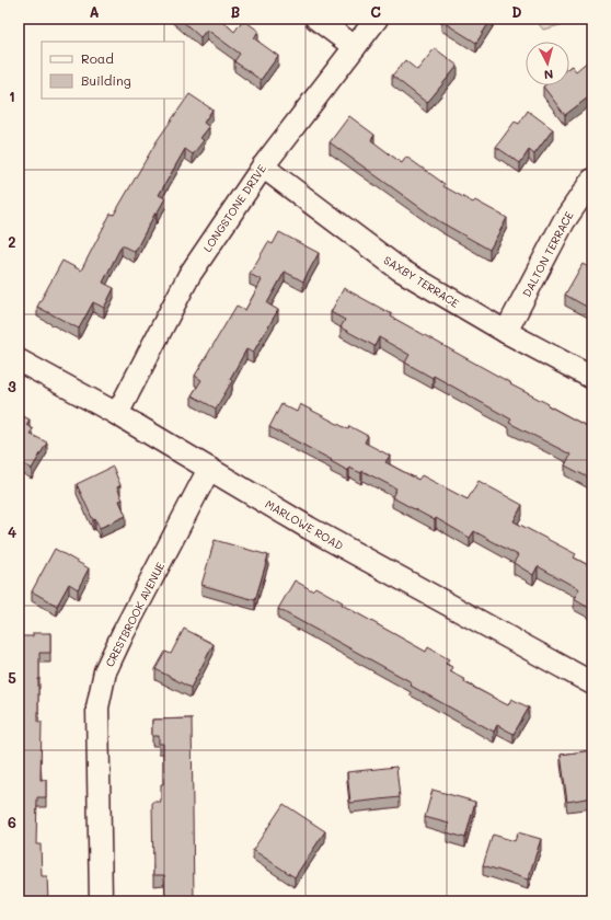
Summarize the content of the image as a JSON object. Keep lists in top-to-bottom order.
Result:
{
  "streets": {
    "street": [
      "LONGSTONE DRIVE",
      "DALTON TERRACE",
      "SAXBY TERRACE",
      "MARLOWE ROAD",
      "CRESTBROOK AVENUE"
    ]
  },
  "crossings": [
    ["LONGSTONE DRIVE", "SAXBY TERRACE"],
    ["LONGSTONE DRIVE", "MARLOWE ROAD"],
    ["DALTON TERRACE", "SAXBY TERRACE"],
    ["MARLOWE ROAD", "CRESTBROOK AVENUE"]
  ],
  "legend": ["Road", "Building"],
  "north": "bottom",
  "grid": {
    "columns": [
      "A",
      "B",
      "C",
      "D"
    ],
    "rows": [
      "1",
      "2",
      "3",
      "4",
      "5",
      "6"
    ]
  }
}
